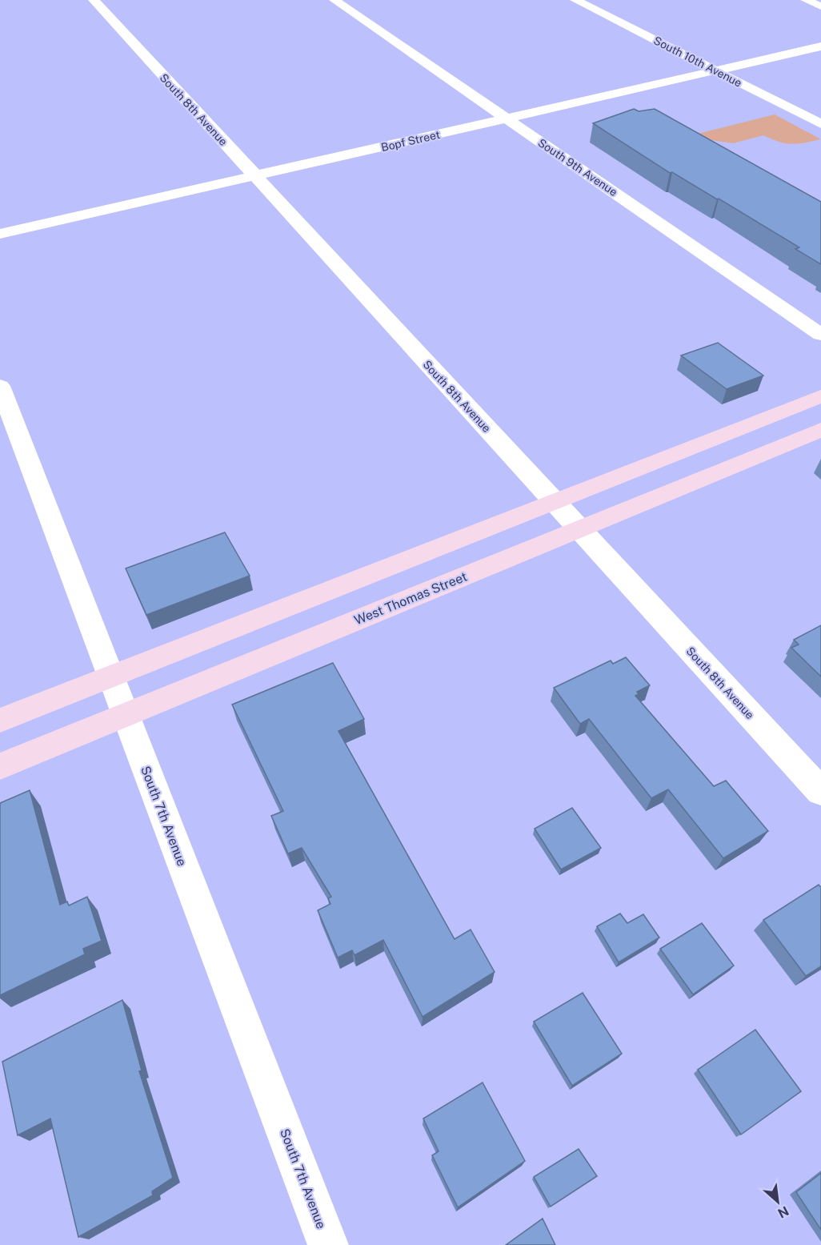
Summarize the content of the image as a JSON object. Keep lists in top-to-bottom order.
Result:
{
  "streets": {
    "main road": ["West Thomas Street"],
    "street": [
      "South 10th Avenue",
      "South 8th Avenue",
      "Bopf Street",
      "South 9th Avenue",
      "South 7th Avenue"
    ]
  },
  "crossings": [
    ["South 10th Avenue", "Bopf Street"],
    ["South 8th Avenue", "Bopf Street"],
    ["South 8th Avenue", "West Thomas Street"],
    ["Bopf Street", "South 9th Avenue"],
    ["West Thomas Street", "South 7th Avenue"]
  ],
  "north": "bottom right"
}
